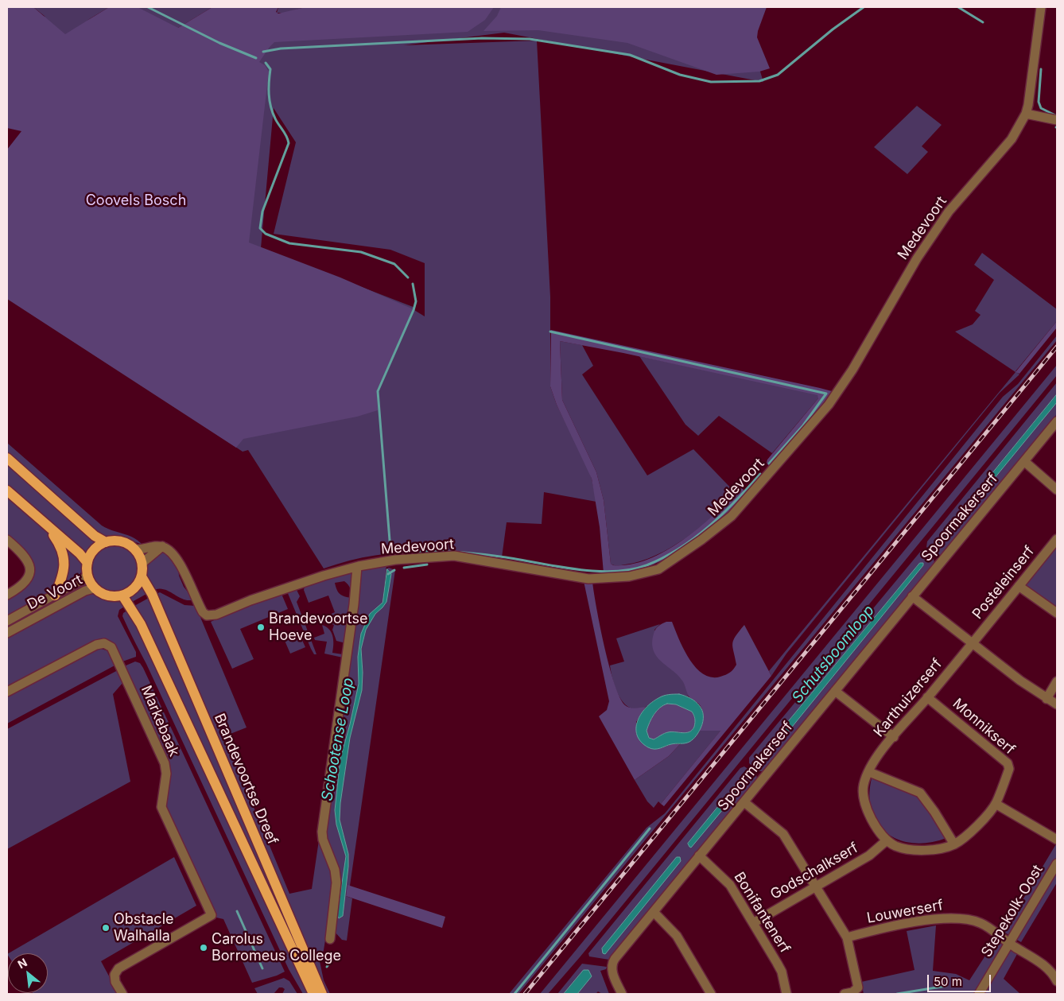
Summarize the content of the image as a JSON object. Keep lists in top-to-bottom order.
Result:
{
  "streets": {
    "main road": ["Brandevoortse Dreef"],
    "street": [
      "Medevoort",
      "Spoormakerserf",
      "Posteleinserf",
      "De Voort",
      "Karthuizerserf",
      "Markebaak",
      "Monnikserf",
      "Godschalkserf",
      "Stepekolk-Oost",
      "Louwerserf",
      "Bonifantenerf"
    ]
  },
  "crossings": [
    ["Spoormakerserf", "Bonifantenerf"],
    ["Posteleinserf", "Karthuizerserf"],
    ["De Voort", "Brandevoortse Dreef"],
    ["Karthuizerserf", "Monnikserf"],
    ["Karthuizerserf", "Godschalkserf"],
    ["Godschalkserf", "Bonifantenerf"],
    ["Stepekolk-Oost", "Louwerserf"]
  ],
  "water": ["Schutsboomloop", "Schootense Loop"],
  "parks": ["Coovels Bosch"],
  "places": ["Brandevoortse Hoeve", "Obstacle Walhalla", "Carolus Borromeus College"],
  "scale_bar": "50 m",
  "north": "top left"
}
